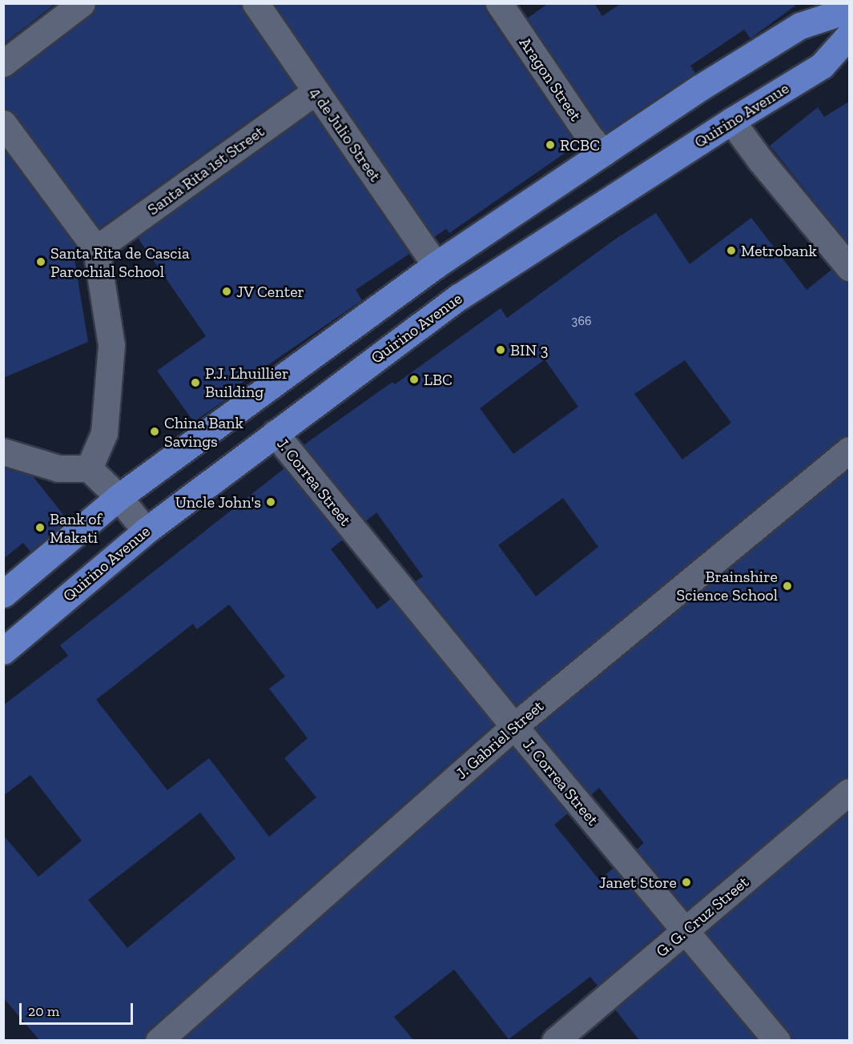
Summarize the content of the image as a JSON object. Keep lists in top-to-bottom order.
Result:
{
  "streets": {
    "main road": ["Quirino Avenue"],
    "street": [
      "Aragon Street",
      "4 de Julio Street",
      "Santa Rita 1st Street",
      "J. Correa Street",
      "J. Gabriel Street",
      "G. G. Cruz Street"
    ]
  },
  "crossings": [
    ["Quirino Avenue", "J. Correa Street"],
    ["4 de Julio Street", "Santa Rita 1st Street"],
    ["J. Correa Street", "J. Gabriel Street"],
    ["J. Correa Street", "G. G. Cruz Street"]
  ],
  "places": [
    "RCBC",
    "Metrobank",
    "Santa Rita de Cascia Parochial School",
    "JV Center",
    "BIN 3",
    "LBC",
    "P.J. Lhuillier Building",
    "China Bank Savings",
    "Uncle John's",
    "Bank of Makati",
    "Brainshire Science School",
    "Janet Store"
  ],
  "house_numbers": ["366"],
  "scale_bar": "20 m"
}
